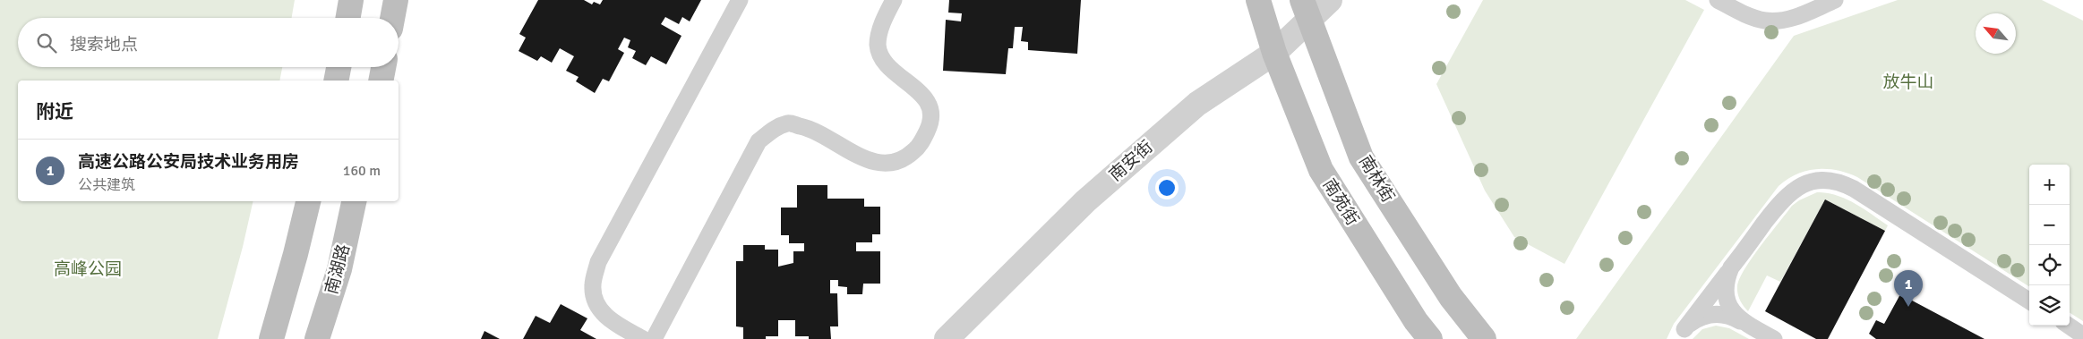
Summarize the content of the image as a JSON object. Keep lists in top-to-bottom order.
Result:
{
  "streets": {
    "main road": ["南林街", "南苑街", "南湖路"],
    "street": ["南安街"]
  },
  "crossings": [
    ["南安街", "南林街"],
    ["南安街", "南苑街"]
  ],
  "parks": ["放牛山", "高峰公园"],
  "north": "top left",
  "page": {
    "search": "搜索地点",
    "heading": "附近",
    "list": [
      {
        "mark": "1",
        "name": "高速公路公安局技术业务用房",
        "note": "公共建筑",
        "value": "160 m"
      }
    ],
    "map_buttons": ["+", "−"],
    "pins": "1"
  }
}
